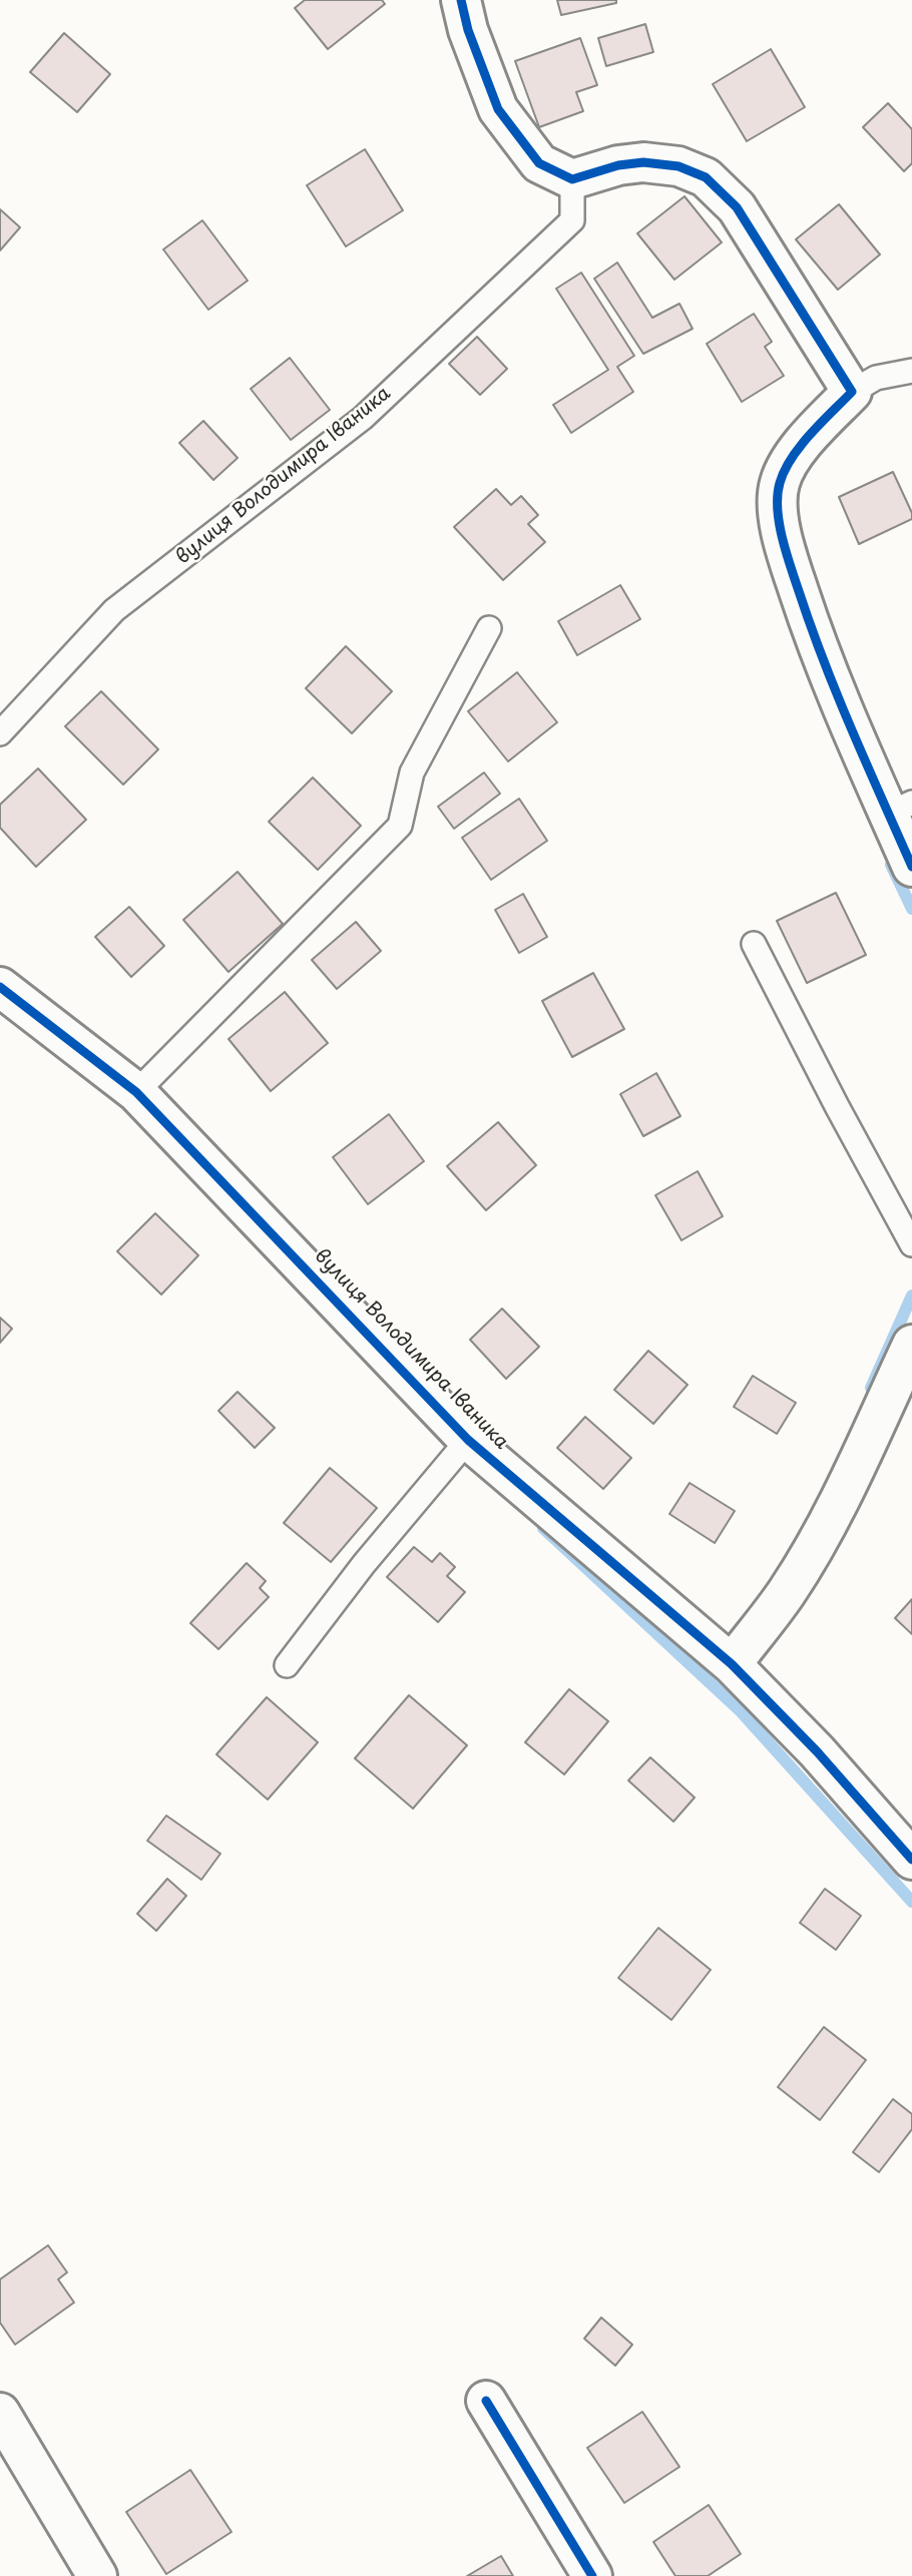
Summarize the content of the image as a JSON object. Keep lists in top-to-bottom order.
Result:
{
  "streets": {
    "street": ["вулиця Володимира Іваника"]
  }
}
